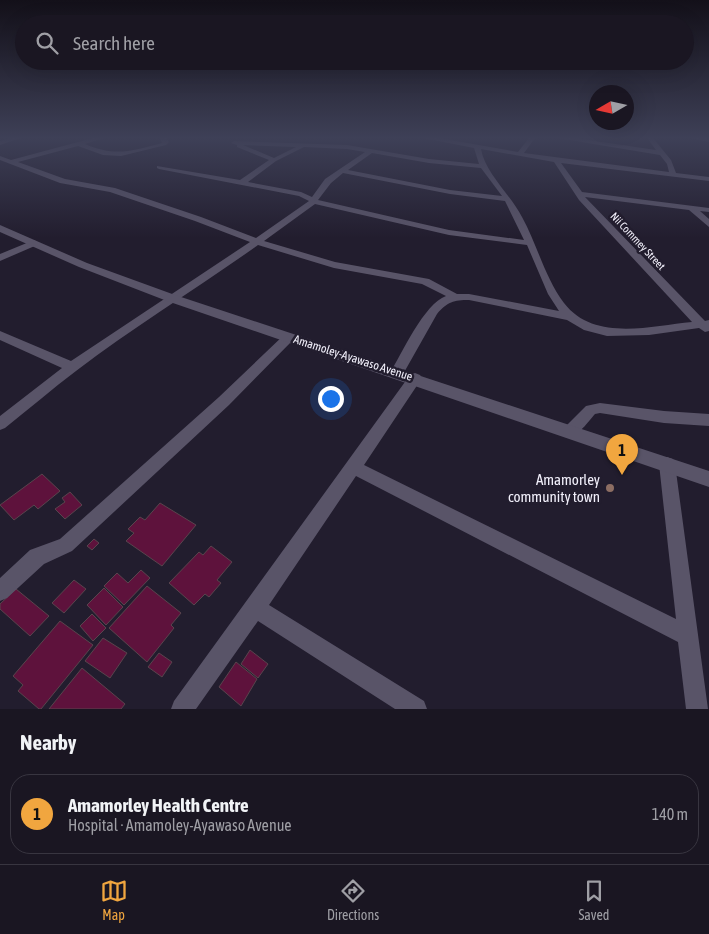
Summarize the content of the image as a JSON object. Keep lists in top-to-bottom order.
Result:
{
  "streets": {
    "street": ["Nii Commey Street", "Amamoley-Ayawaso Avenue"]
  },
  "places": ["Amamorley community town"],
  "north": "left",
  "page": {
    "search": "Search here",
    "pins": "1",
    "heading": "Nearby",
    "list": [
      {
        "mark": "1",
        "name": "Amamorley Health Centre",
        "note": "Hospital · Amamoley-Ayawaso Avenue",
        "value": "140 m"
      }
    ],
    "nav": ["Map", "Directions", "Saved"]
  }
}
